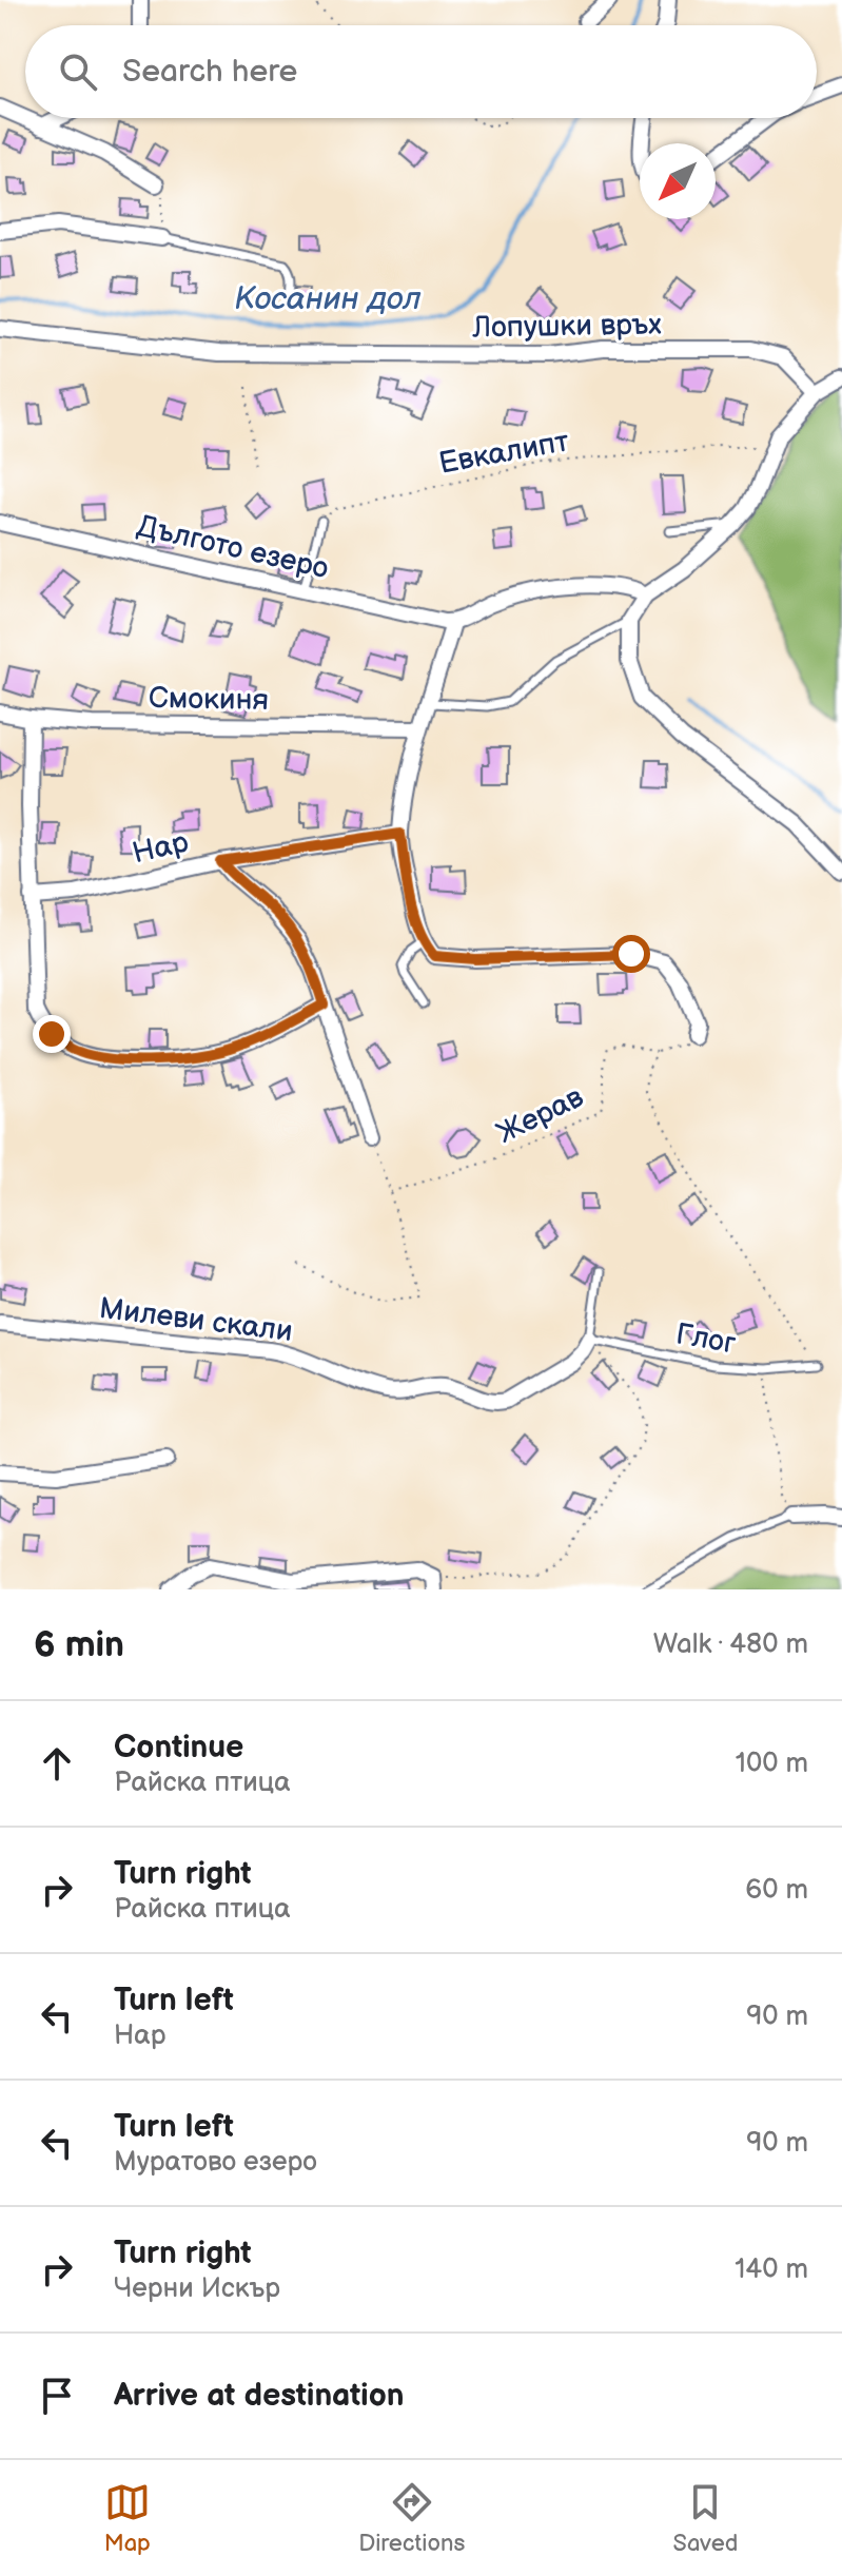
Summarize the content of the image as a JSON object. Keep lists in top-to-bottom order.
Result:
{
  "streets": {
    "street": [
      "Лопушки връх",
      "Дългото езеро",
      "Смокиня",
      "Нар",
      "Милеви скали"
    ],
    "lane": ["Глог"],
    "path": ["Евкалипт", "Жерав"]
  },
  "crossings": [
    ["Милеви скали", "Глог"]
  ],
  "water": ["Косанин дол"],
  "north": "bottom left",
  "page": {
    "search": "Search here",
    "heading": ["6 min", "Walk · 480 m"],
    "list": [
      ["Continue", "Райска птица", "100 m"],
      ["Turn right", "Райска птица", "60 m"],
      ["Turn left", "Нар", "90 m"],
      ["Turn left", "Муратово езеро", "90 m"],
      ["Turn right", "Черни Искър", "140 m"],
      "Arrive at destination"
    ],
    "nav": ["Map", "Directions", "Saved"]
  }
}
